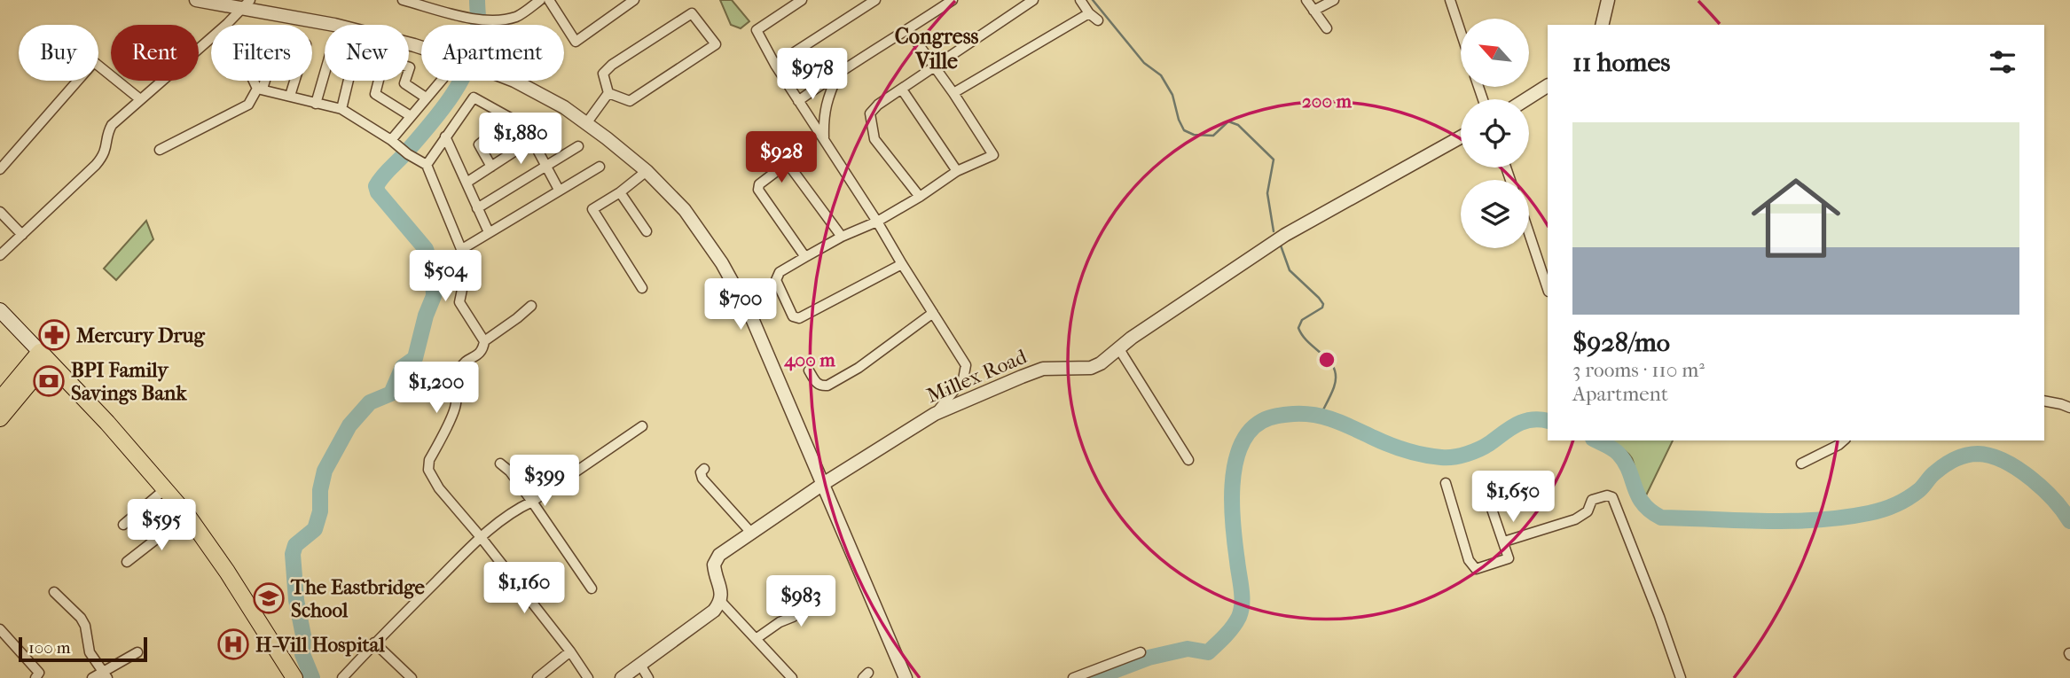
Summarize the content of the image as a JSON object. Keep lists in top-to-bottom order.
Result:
{
  "streets": {
    "street": ["Millex Road"]
  },
  "districts": ["Congress Ville"],
  "places": {
    "pharmacy": ["Mercury Drug"],
    "bank": ["BPI Family Savings Bank"],
    "school or university": ["The Eastbridge School"],
    "hospital": ["H-Vill Hospital"]
  },
  "scale_bar": "100 m",
  "north": "top left",
  "page": {
    "chip": [
      "Buy",
      "Rent",
      "Filters",
      "New",
      "Apartment"
    ],
    "heading": "11 homes",
    "price": [
      "$978",
      "$1,880",
      "$928",
      "$504",
      "$700",
      "$1,200",
      "$399",
      "$1,650",
      "$595",
      "$1,160",
      "$983"
    ],
    "list": [
      {
        "name": "$928/mo",
        "note": "3 rooms · 110 m² · Apartment"
      }
    ],
    "scale": "100 m"
  },
  "rings": ["200 m", "400 m"]
}
